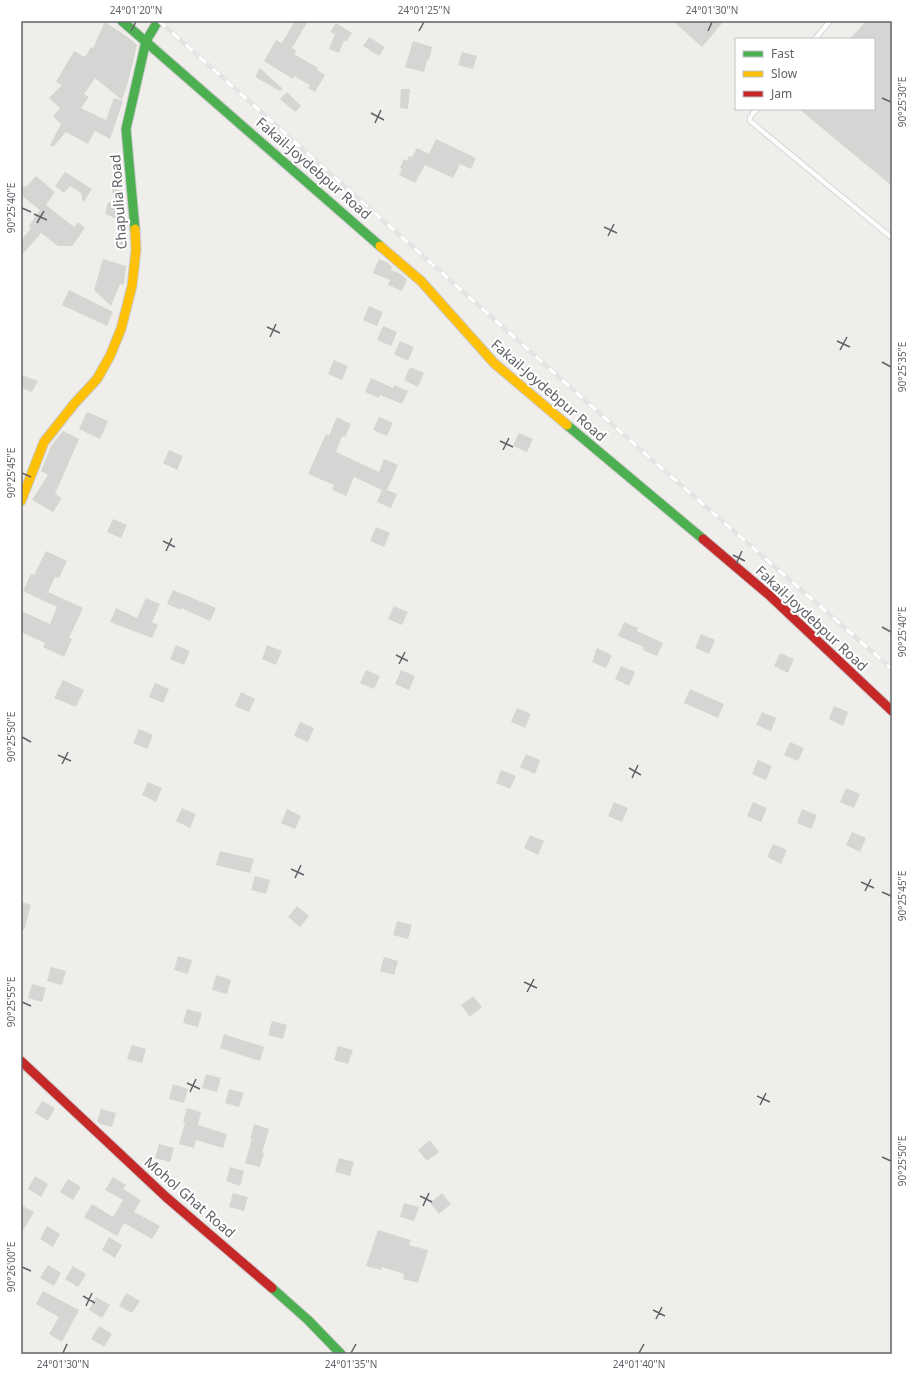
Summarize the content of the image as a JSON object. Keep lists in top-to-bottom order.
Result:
{
  "streets": {
    "street": ["Fakail-Joydebpur Road", "Chapulia Road", "Mohol Ghat Road"]
  },
  "crossings": [
    ["Fakail-Joydebpur Road", "Chapulia Road"]
  ],
  "legend": ["Fast", "Slow", "Jam"],
  "coordinates": [
    "24°01'20\"N",
    "24°01'25\"N",
    "24°01'30\"N",
    "90°25'30\"E",
    "90°25'40\"E",
    "90°25'35\"E",
    "90°25'45\"E",
    "90°25'50\"E",
    "90°25'55\"E",
    "90°26'00\"E",
    "24°01'35\"N",
    "24°01'40\"N"
  ]
}
